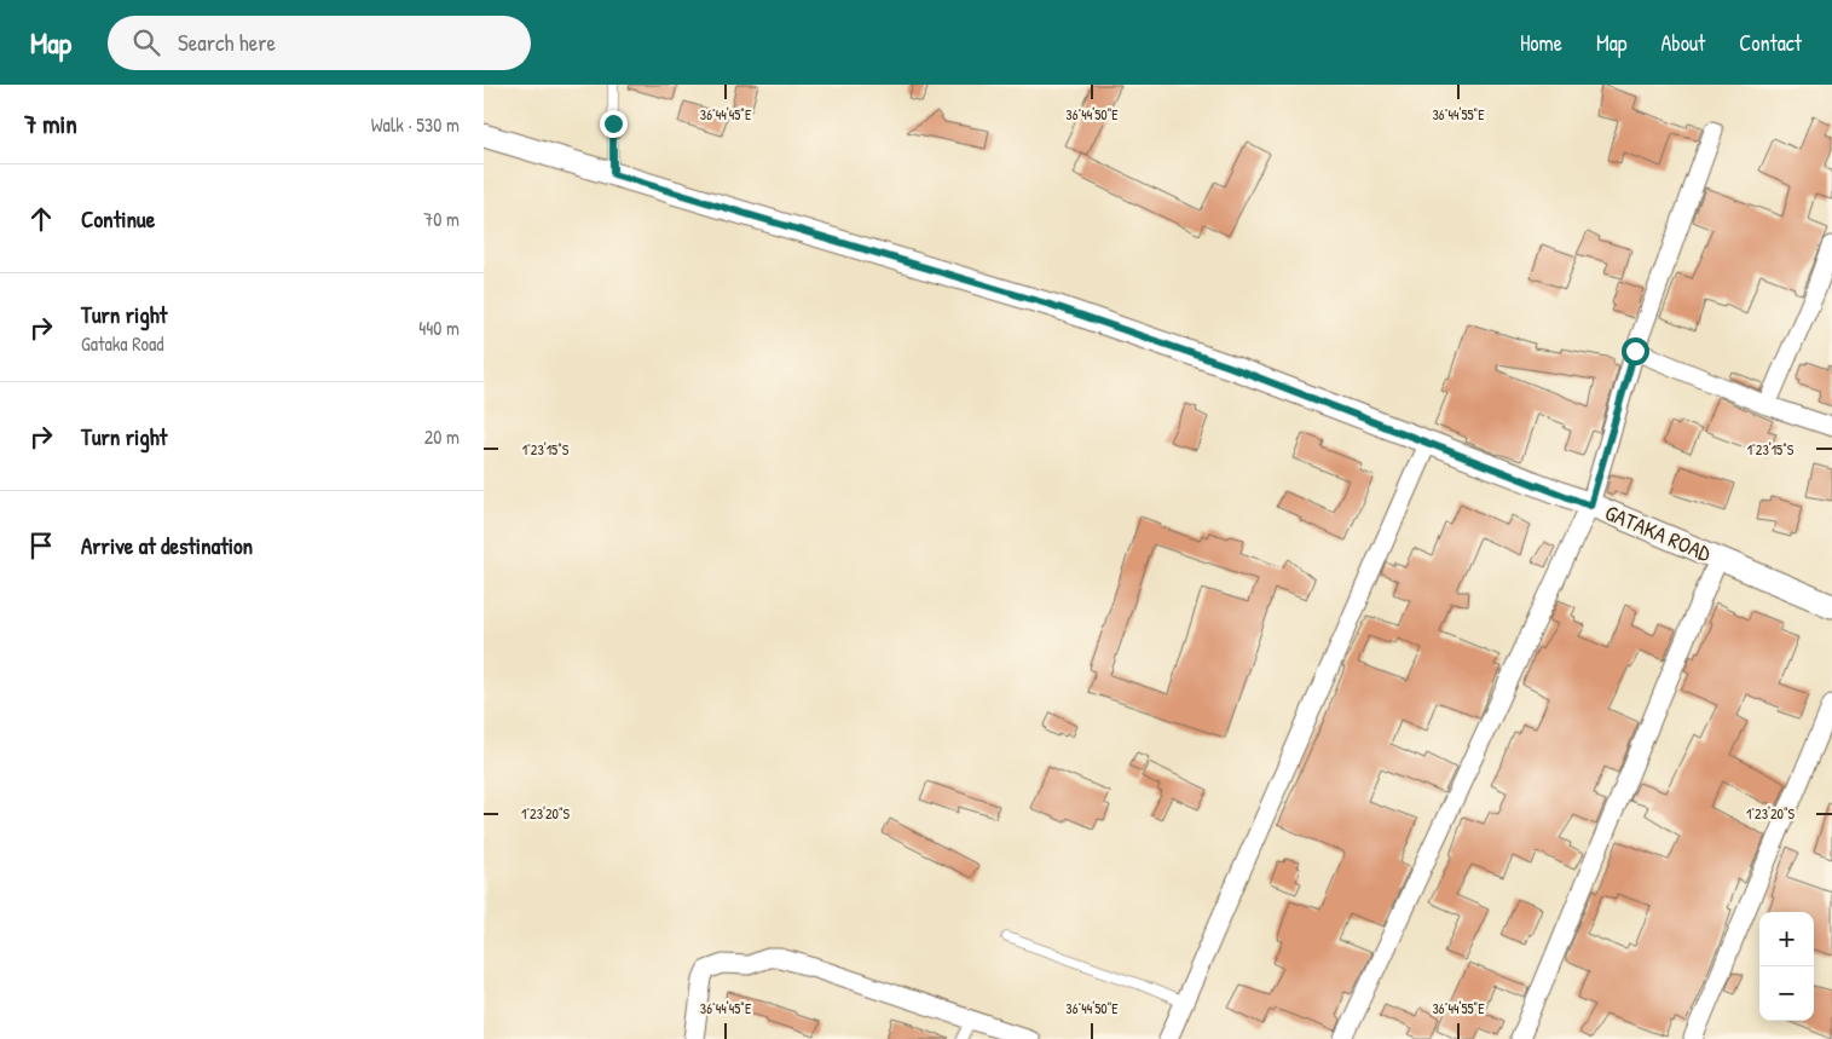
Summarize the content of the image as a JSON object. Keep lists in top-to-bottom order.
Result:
{
  "streets": {
    "street": ["GATAKA ROAD"]
  },
  "page": {
    "header": "Map",
    "search": "Search here",
    "nav": [
      "Home",
      "Map",
      "About",
      "Contact"
    ],
    "heading": ["7 min", "Walk · 530 m"],
    "list": [
      ["Continue", "70 m"],
      ["Turn right", "Gataka Road", "440 m"],
      ["Turn right", "20 m"],
      "Arrive at destination"
    ],
    "map_buttons": ["+", "−"]
  },
  "coordinates": [
    "36°44'45\"E",
    "36°44'50\"E",
    "36°44'55\"E",
    "1°23'15\"S",
    "1°23'20\"S"
  ]
}
